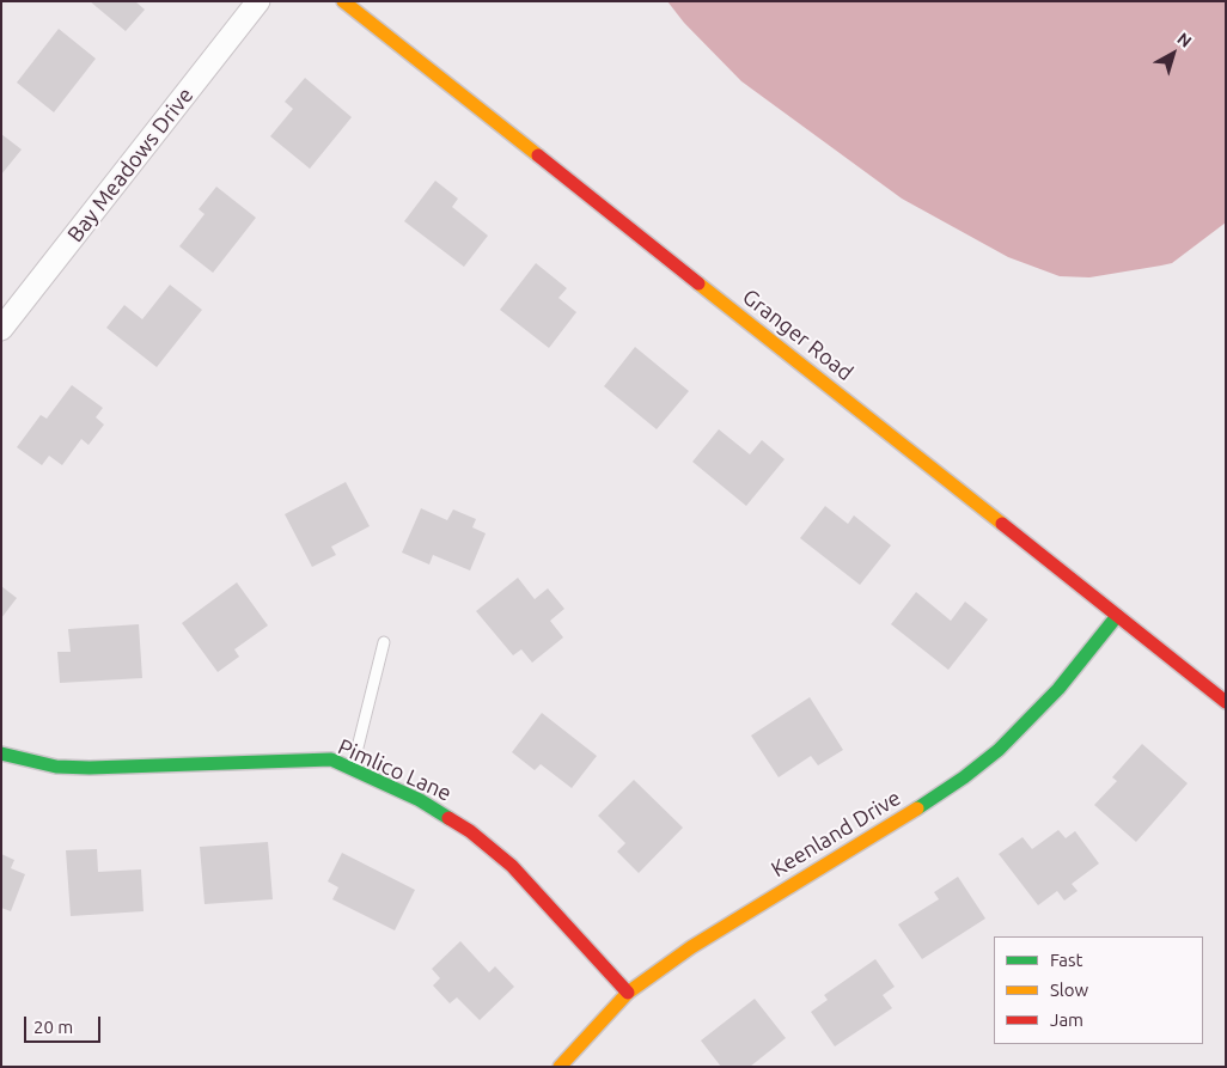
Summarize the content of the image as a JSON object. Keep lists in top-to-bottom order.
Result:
{
  "streets": {
    "street": [
      "Bay Meadows Drive",
      "Granger Road",
      "Pimlico Lane",
      "Keenland Drive"
    ]
  },
  "crossings": [
    ["Granger Road", "Keenland Drive"],
    ["Pimlico Lane", "Keenland Drive"]
  ],
  "legend": ["Fast", "Slow", "Jam"],
  "scale_bar": "20 m",
  "north": "top right"
}
